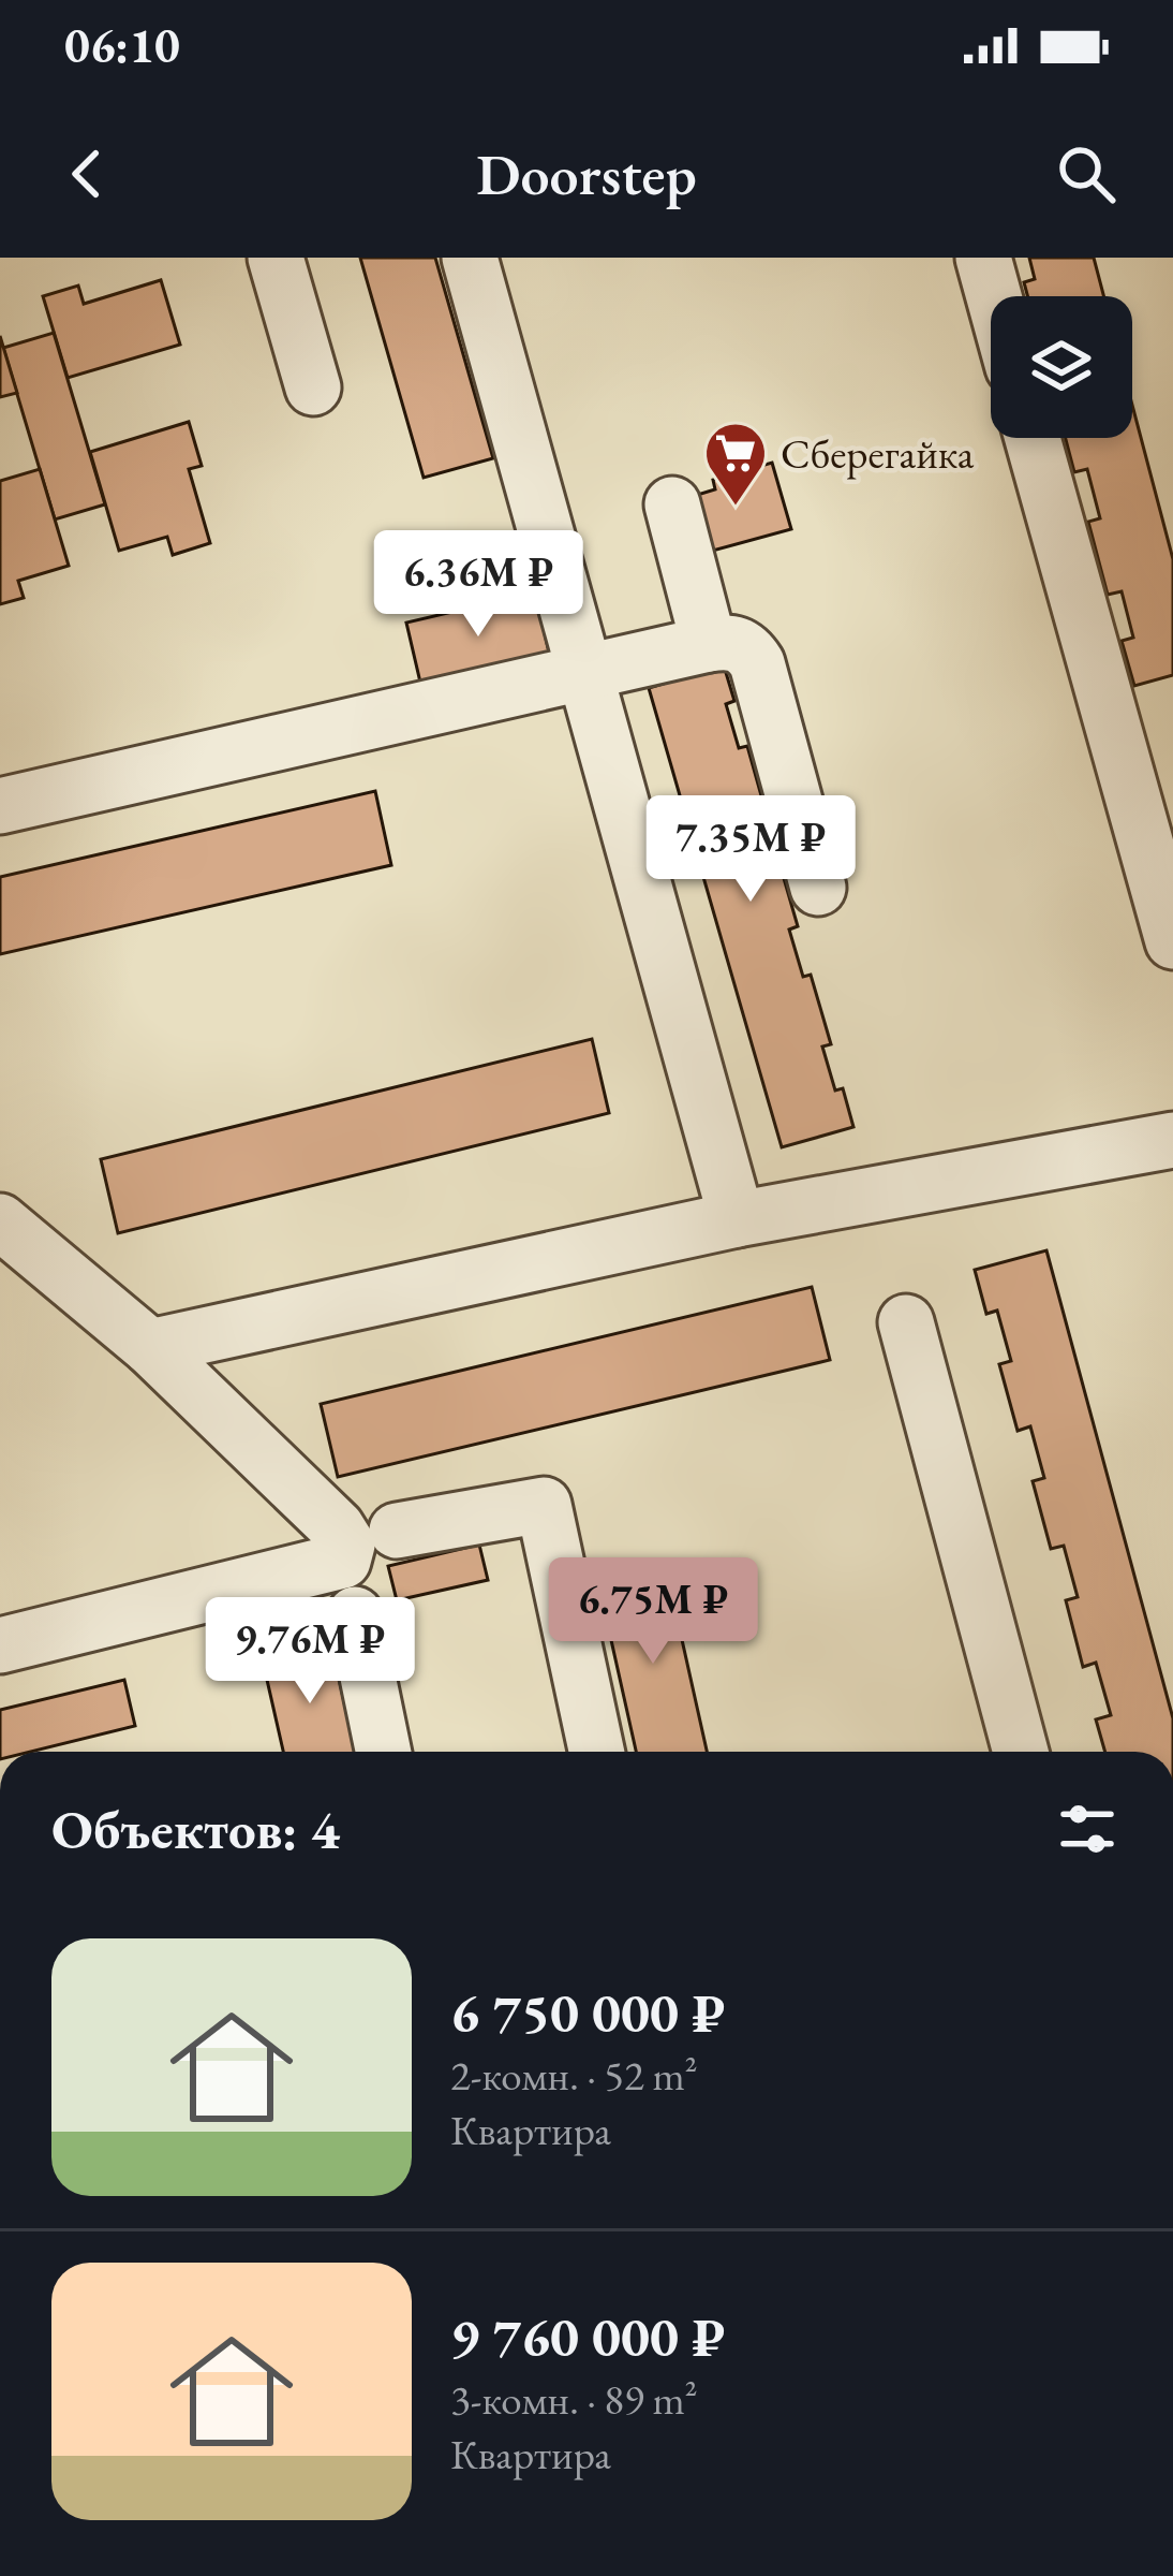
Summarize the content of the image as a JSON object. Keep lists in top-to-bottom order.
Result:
{
  "places": {
    "supermarket": ["Сберегайка"]
  },
  "page": {
    "status": "06:10",
    "header": "Doorstep",
    "price": [
      "6.36M ₽",
      "7.35M ₽",
      "6.75M ₽",
      "9.76M ₽"
    ],
    "heading": "Объектов: 4",
    "list": [
      {
        "name": "6 750 000 ₽",
        "note": "2-комн. · 52 m² · Квартира"
      },
      {
        "name": "9 760 000 ₽",
        "note": "3-комн. · 89 m² · Квартира"
      }
    ]
  }
}
